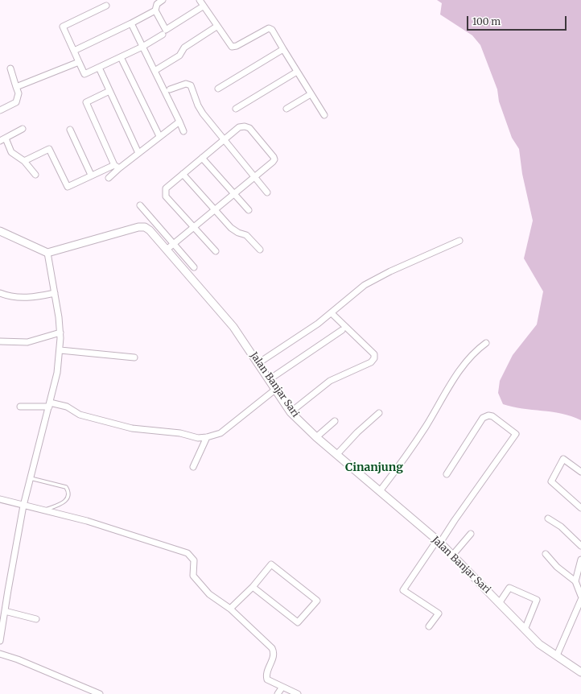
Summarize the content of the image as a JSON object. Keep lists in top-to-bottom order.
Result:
{
  "streets": {
    "street": ["Jalan Banjar Sari"]
  },
  "districts": ["Cinanjung"],
  "scale_bar": "100 m"
}
